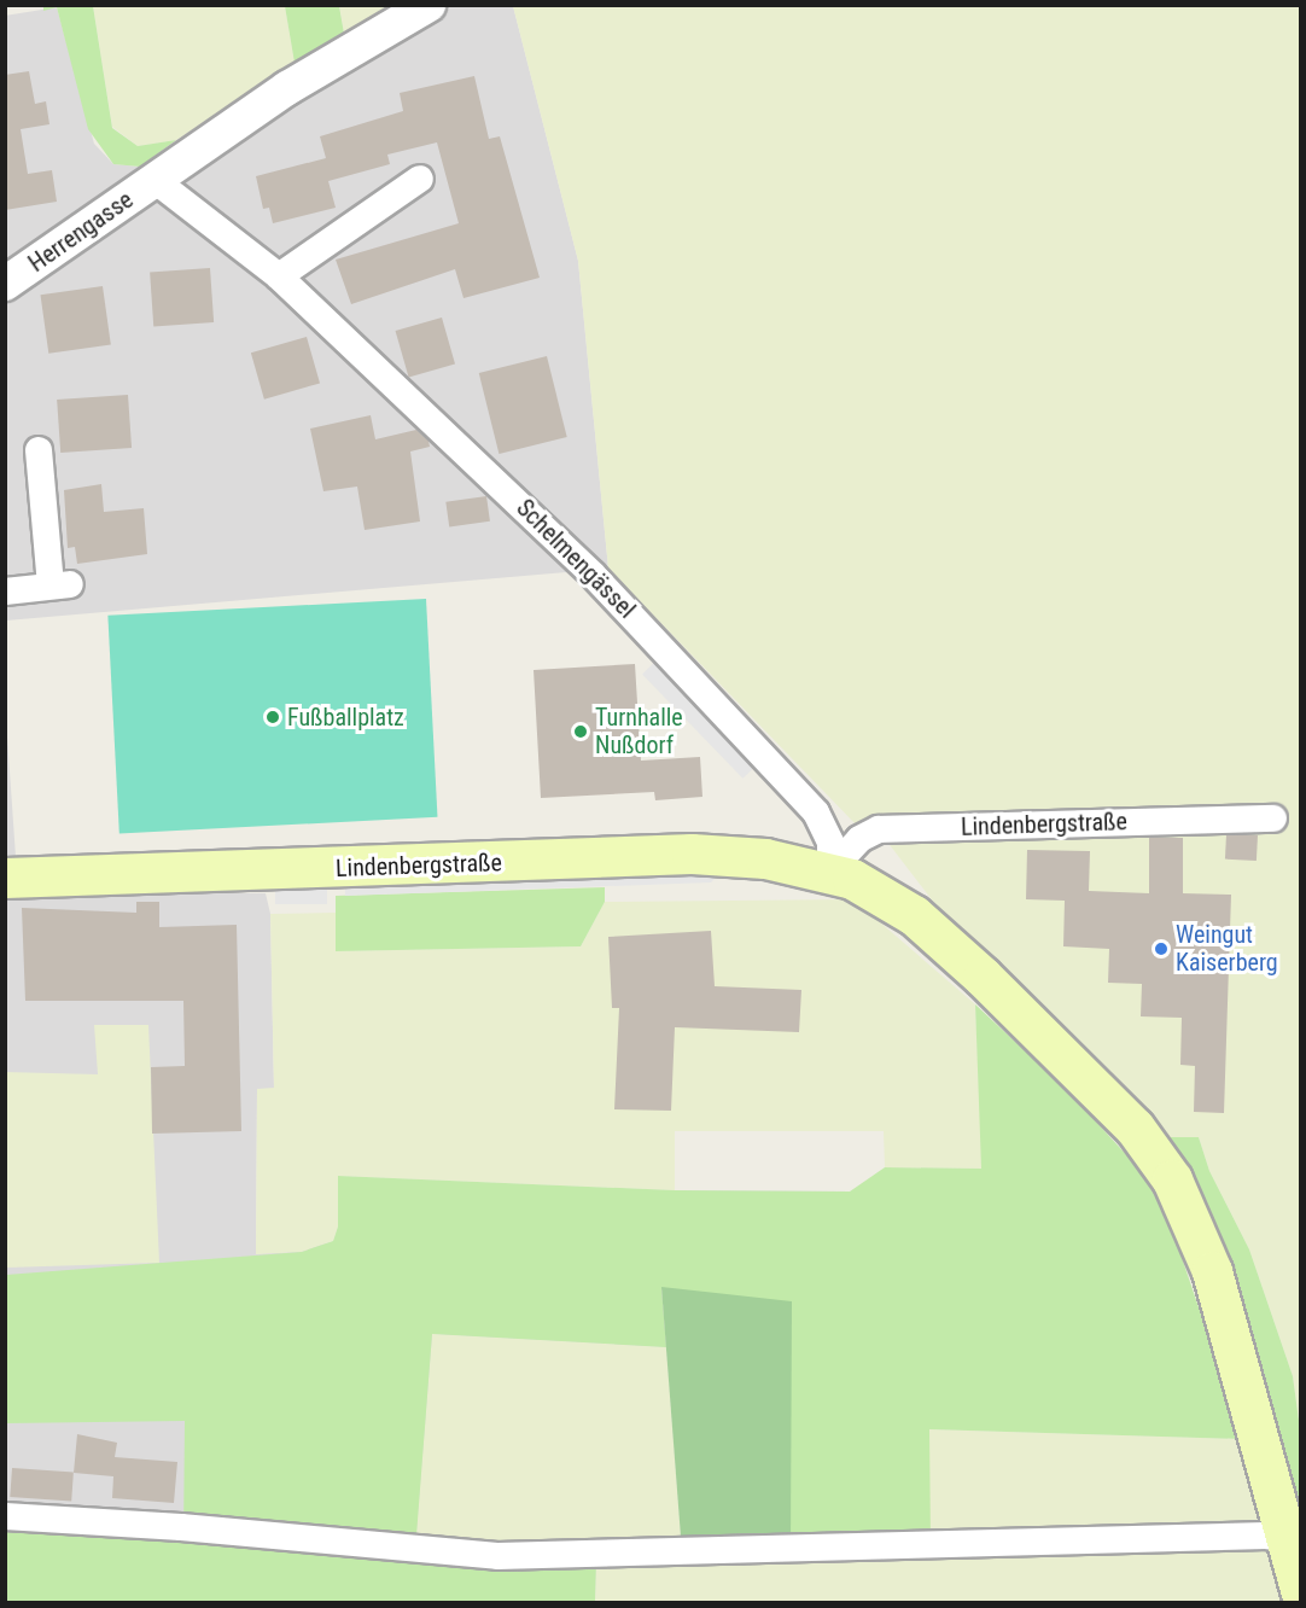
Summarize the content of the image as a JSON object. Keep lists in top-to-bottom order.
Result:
{
  "streets": {
    "main road": ["Lindenbergstraße"],
    "street": ["Herrengasse", "Schelmengässel"]
  },
  "crossings": [
    ["Herrengasse", "Schelmengässel"],
    ["Schelmengässel", "Lindenbergstraße"]
  ],
  "places": ["Fußballplatz", "Turnhalle Nußdorf", "Weingut Kaiserberg"]
}
